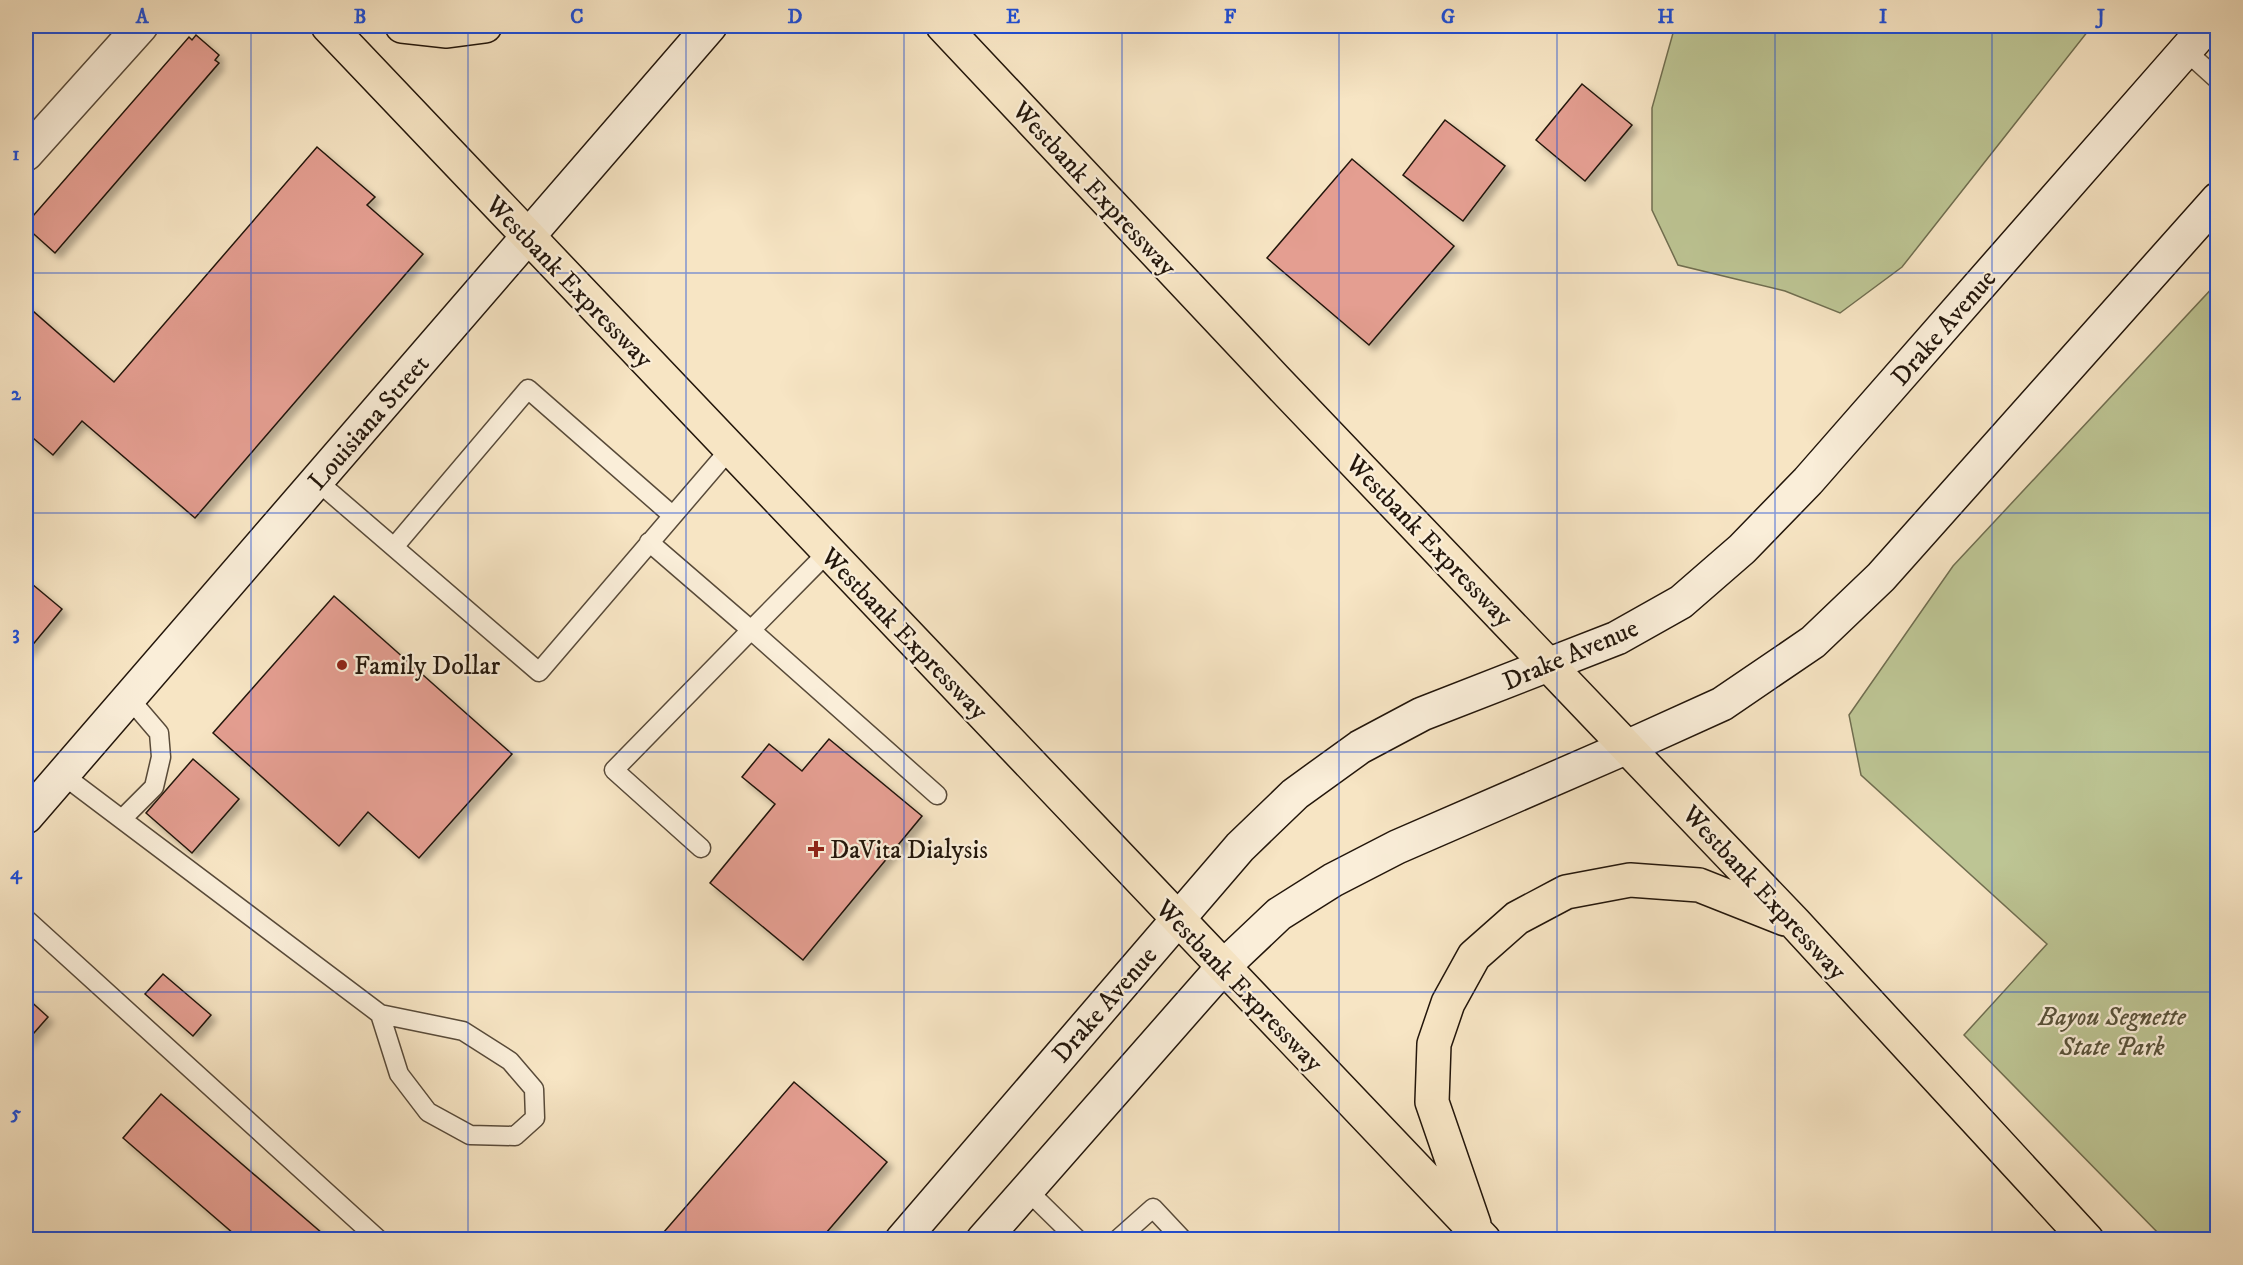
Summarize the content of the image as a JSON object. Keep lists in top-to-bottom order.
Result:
{
  "streets": {
    "highway": ["Westbank Expressway"],
    "street": ["Drake Avenue", "Louisiana Street"]
  },
  "crossings": [
    ["Westbank Expressway", "Drake Avenue"],
    ["Westbank Expressway", "Louisiana Street"]
  ],
  "parks": ["Bayou Segnette State Park"],
  "places": {
    "other": ["Family Dollar"],
    "health": ["DaVita Dialysis"]
  },
  "grid": {
    "columns": [
      "A",
      "B",
      "C",
      "D",
      "E",
      "F",
      "G",
      "H",
      "I",
      "J"
    ],
    "rows": [
      "1",
      "2",
      "3",
      "4",
      "5"
    ]
  }
}
